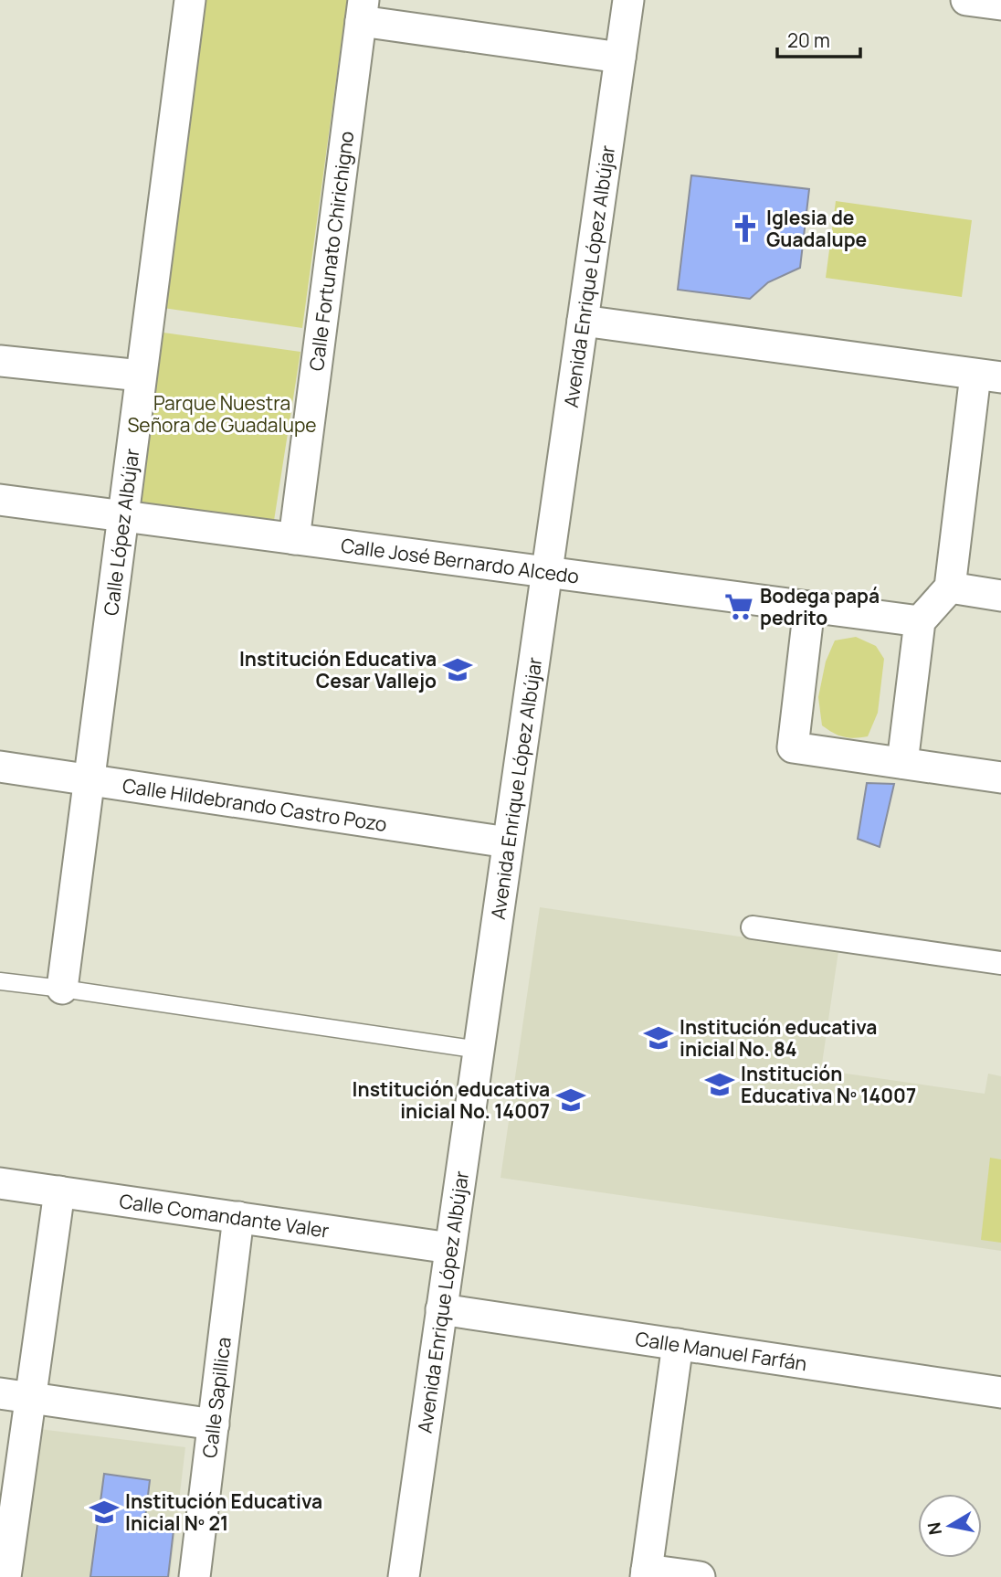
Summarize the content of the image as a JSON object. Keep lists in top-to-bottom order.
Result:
{
  "streets": {
    "street": [
      "Calle Fortunato Chirichigno",
      "Avenida Enrique López Albújar",
      "Calle López Albújar",
      "Calle José Bernardo Alcedo",
      "Calle Hildebrando Castro Pozo",
      "Calle Comandante Valer",
      "Calle Manuel Farfán",
      "Calle Sapillica"
    ]
  },
  "crossings": [
    ["Calle Fortunato Chirichigno", "Calle José Bernardo Alcedo"],
    ["Avenida Enrique López Albújar", "Calle José Bernardo Alcedo"],
    ["Avenida Enrique López Albújar", "Calle Hildebrando Castro Pozo"],
    ["Avenida Enrique López Albújar", "Calle Comandante Valer"],
    ["Avenida Enrique López Albújar", "Calle Manuel Farfán"],
    ["Calle López Albújar", "Calle José Bernardo Alcedo"],
    ["Calle López Albújar", "Calle Hildebrando Castro Pozo"],
    ["Calle Comandante Valer", "Calle Sapillica"]
  ],
  "parks": ["Parque Nuestra Señora de Guadalupe"],
  "places": {
    "church": ["Iglesia de Guadalupe"],
    "supermarket": ["Bodega papá pedrito"],
    "school or university": [
      "Institución Educativa Cesar Vallejo",
      "Institución educativa inicial No. 84",
      "Institución Educativa Nº 14007",
      "Institución educativa inicial No. 14007",
      "Institución Educativa Inicial Nº 21"
    ]
  },
  "scale_bar": "20 m",
  "north": "left"
}
